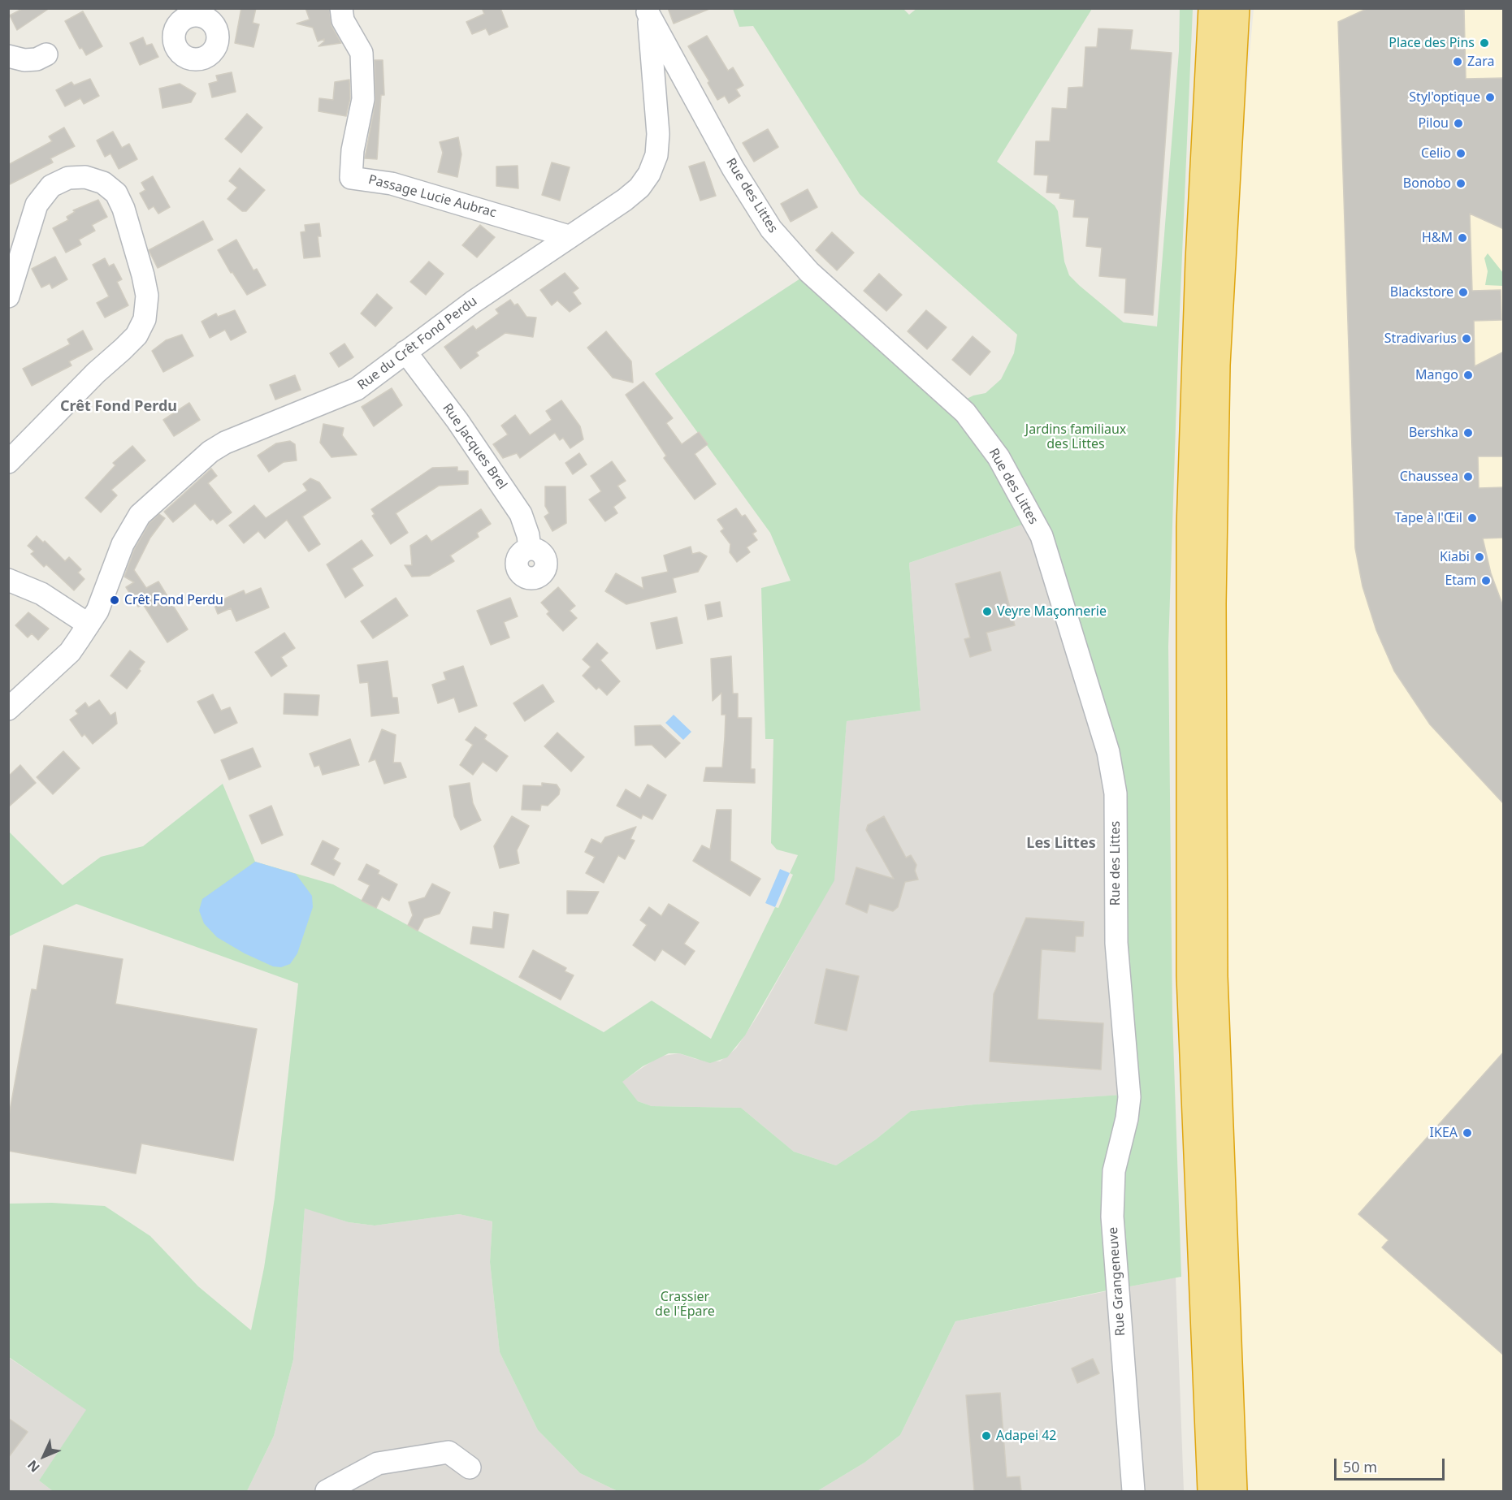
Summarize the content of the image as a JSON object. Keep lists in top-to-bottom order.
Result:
{
  "streets": {
    "street": [
      "Rue des Littes",
      "Passage Lucie Aubrac",
      "Rue du Crêt Fond Perdu",
      "Rue Jacques Brel",
      "Rue Grangeneuve"
    ]
  },
  "crossings": [
    ["Rue des Littes", "Rue du Crêt Fond Perdu"],
    ["Rue des Littes", "Rue Grangeneuve"],
    ["Passage Lucie Aubrac", "Rue du Crêt Fond Perdu"],
    ["Rue du Crêt Fond Perdu", "Rue Jacques Brel"]
  ],
  "districts": ["Crêt Fond Perdu", "Les Littes"],
  "parks": ["Jardins familiaux des Littes", "Crassier de l'Épare"],
  "places": [
    "Place des Pins",
    "Zara",
    "Styl'optique",
    "Pilou",
    "Celio",
    "Bonobo",
    "H&M",
    "Blackstore",
    "Stradivarius",
    "Mango",
    "Bershka",
    "Chaussea",
    "Tape à l'Œil",
    "Kiabi",
    "Etam",
    "Crêt Fond Perdu",
    "Veyre Maçonnerie",
    "IKEA",
    "Adapei 42"
  ],
  "scale_bar": "50 m",
  "north": "bottom left"
}
